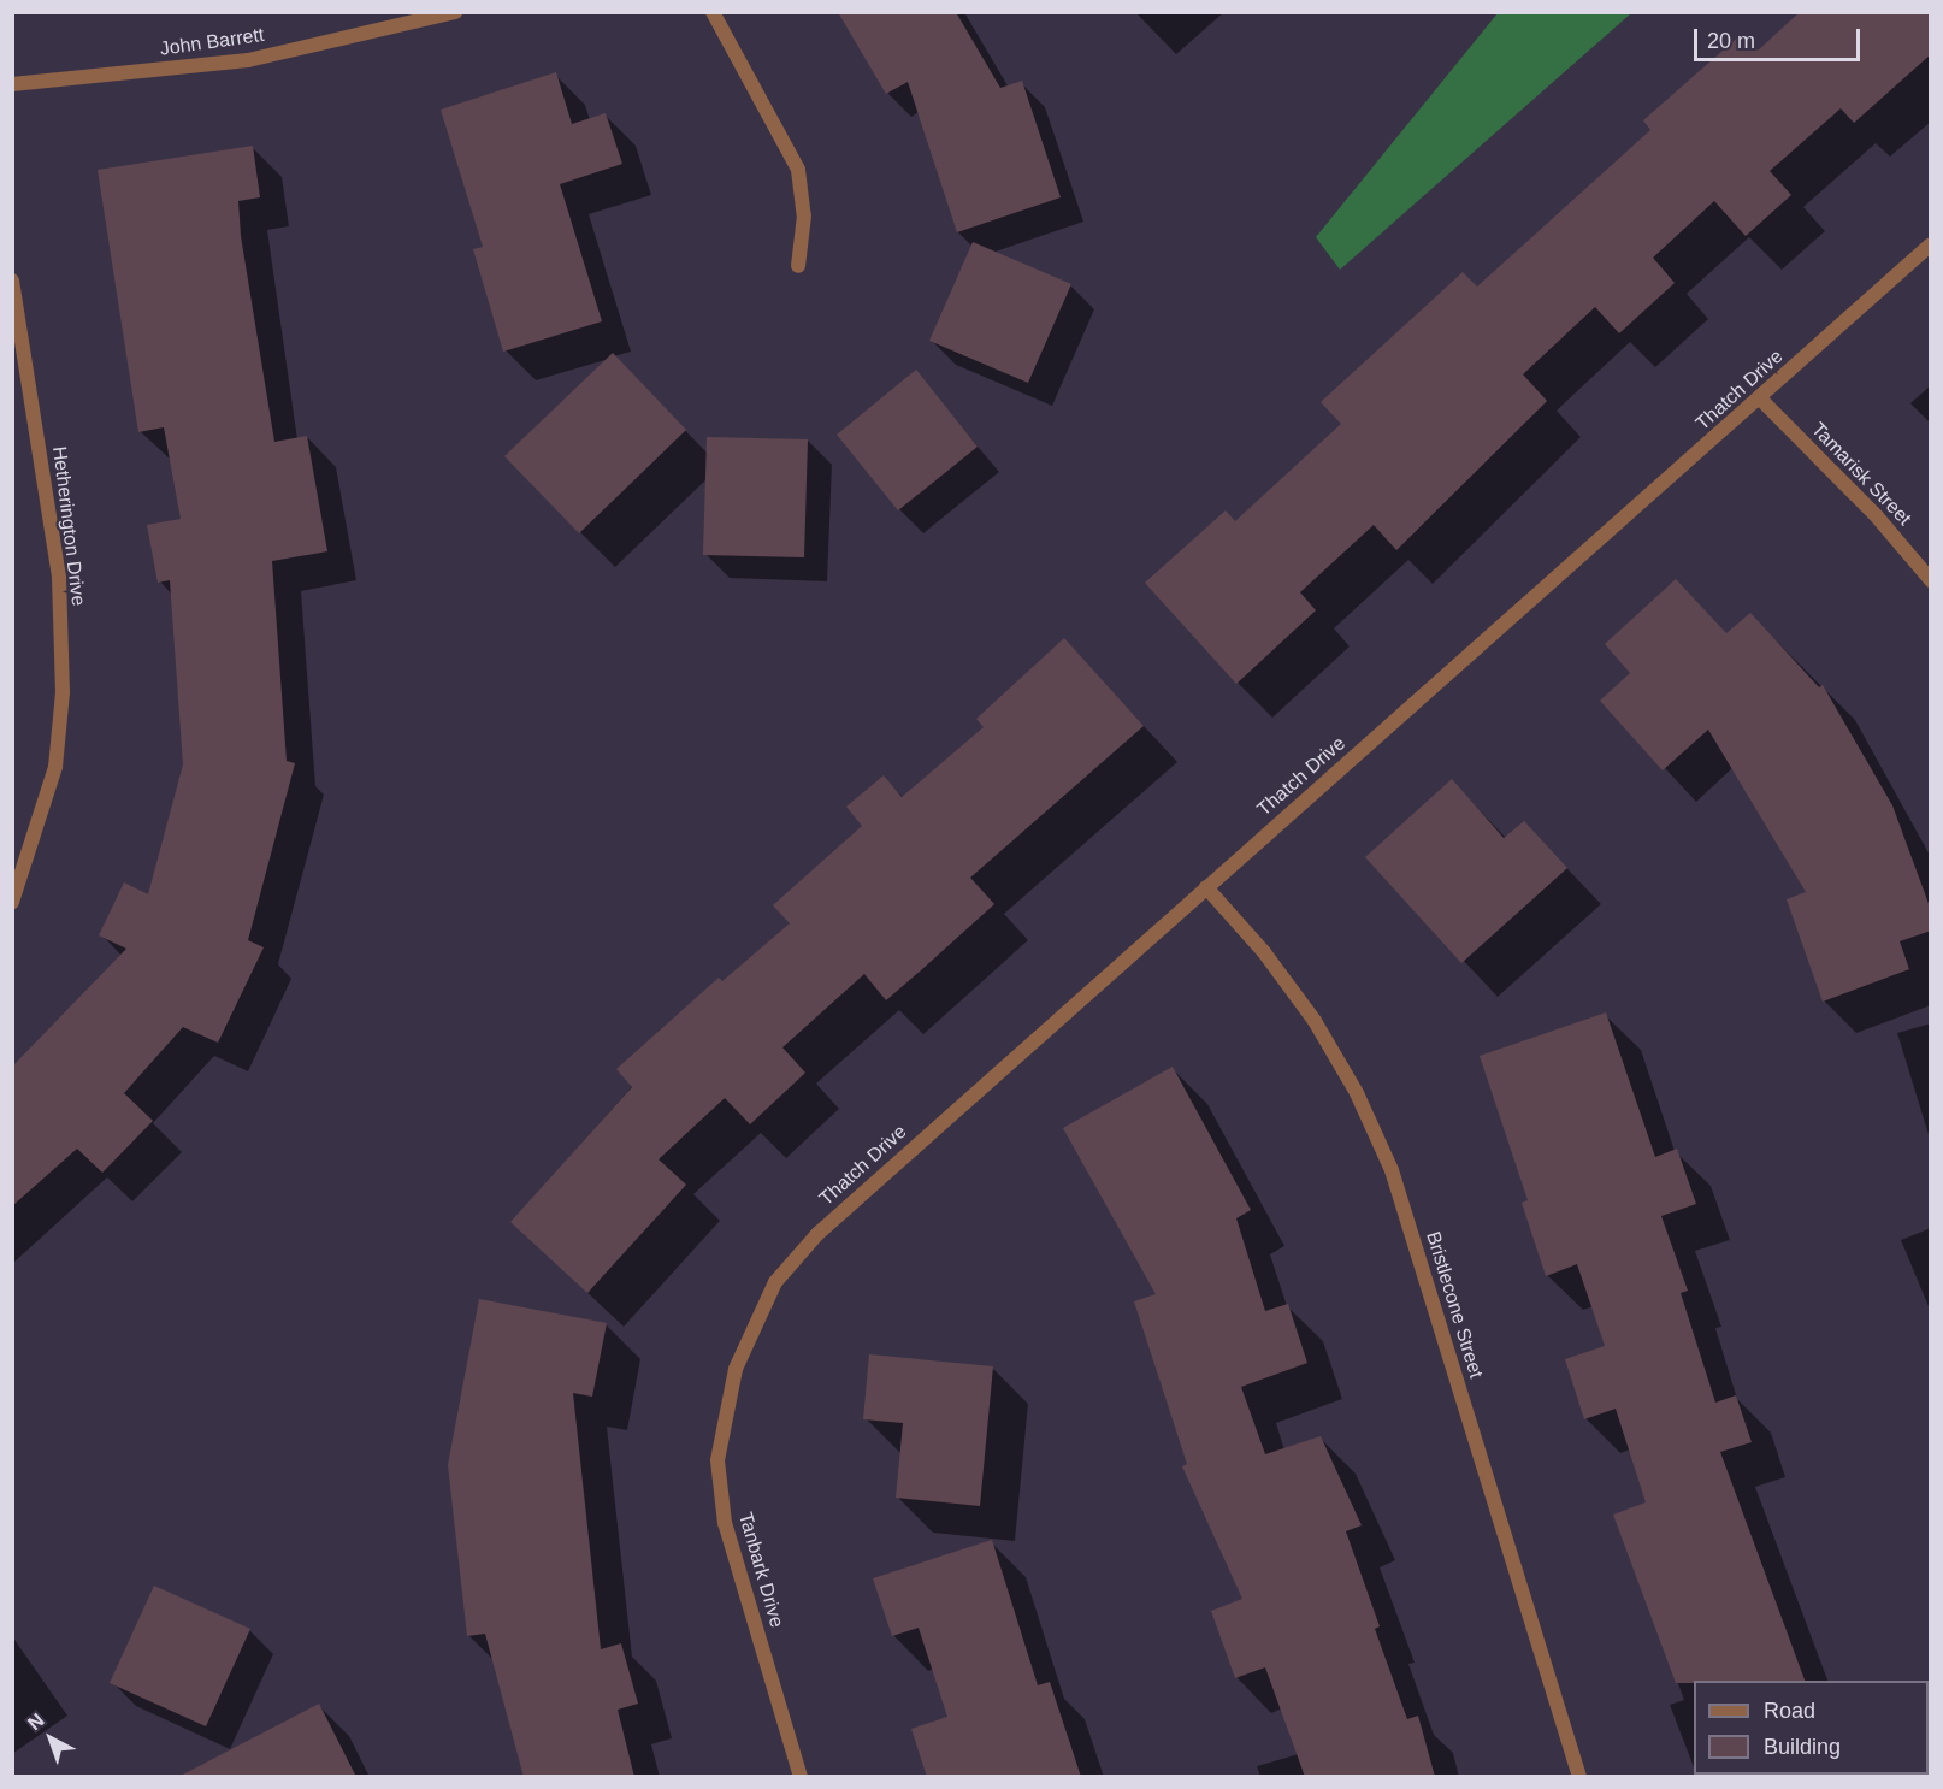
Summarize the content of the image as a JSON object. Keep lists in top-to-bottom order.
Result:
{
  "streets": {
    "street": [
      "John Barrett",
      "Thatch Drive",
      "Tamarisk Street",
      "Hetherington Drive",
      "Bristlecone Street",
      "Tanbark Drive"
    ]
  },
  "crossings": [
    ["Thatch Drive", "Tamarisk Street"],
    ["Thatch Drive", "Bristlecone Street"],
    ["Thatch Drive", "Tanbark Drive"]
  ],
  "legend": ["Road", "Building"],
  "scale_bar": "20 m",
  "north": "top left"
}
